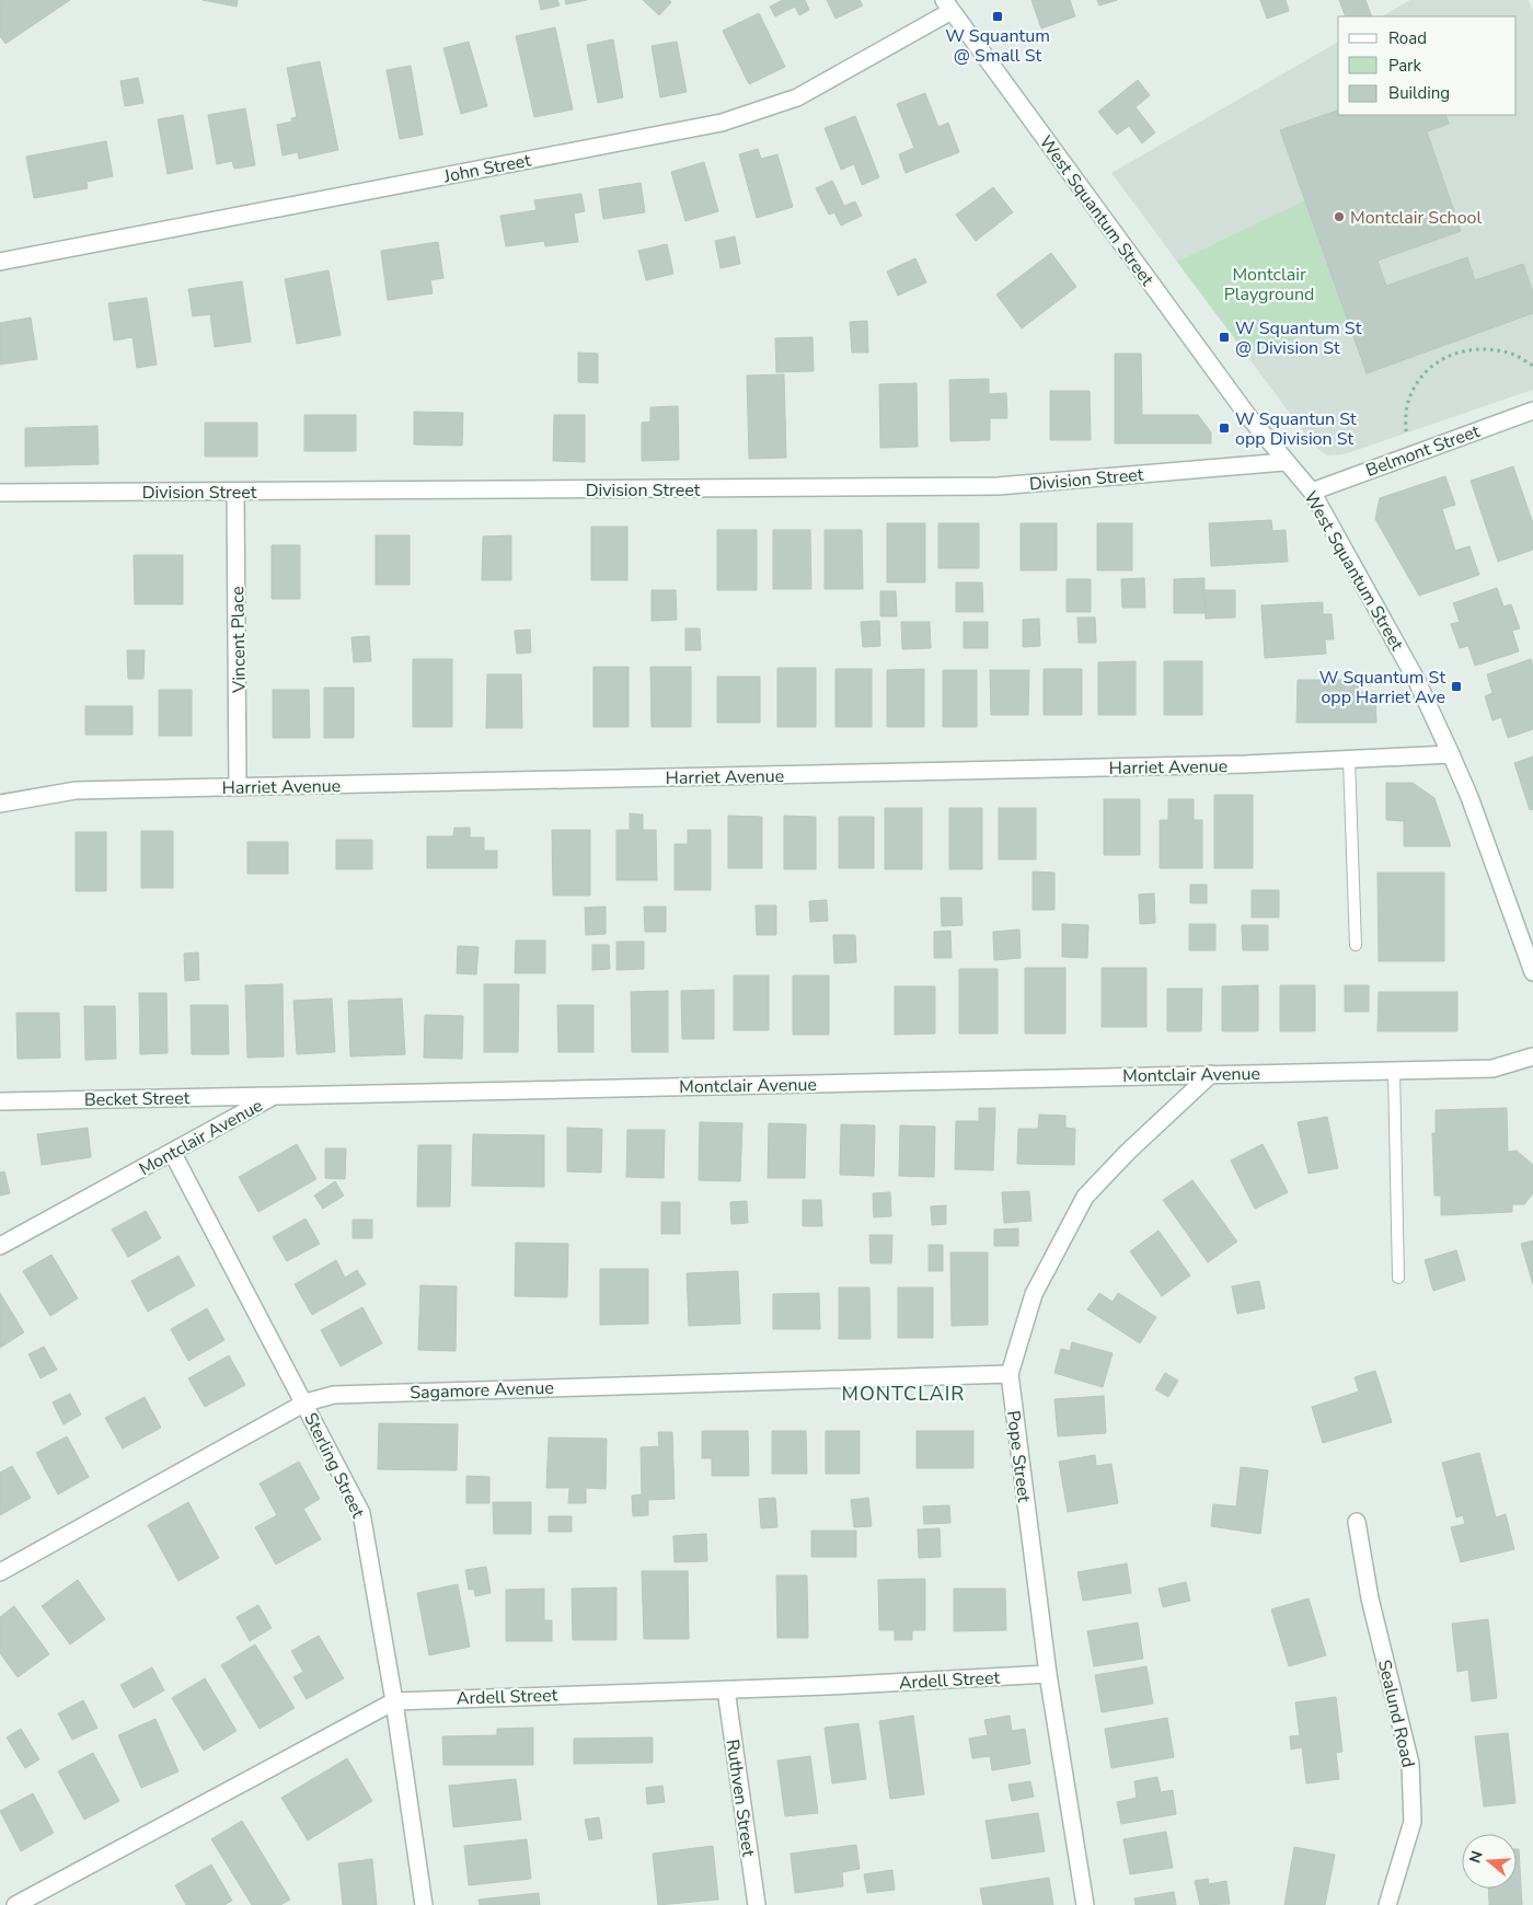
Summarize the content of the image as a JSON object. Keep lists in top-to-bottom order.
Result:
{
  "streets": {
    "street": [
      "John Street",
      "West Squantum Street",
      "Belmont Street",
      "Division Street",
      "Vincent Place",
      "Harriet Avenue",
      "Montclair Avenue",
      "Becket Street",
      "Sagamore Avenue",
      "Pope Street",
      "Sterling Street",
      "Ardell Street",
      "Sealund Road",
      "Ruthven Street"
    ]
  },
  "crossings": [
    ["John Street", "West Squantum Street"],
    ["West Squantum Street", "Belmont Street"],
    ["West Squantum Street", "Division Street"],
    ["West Squantum Street", "Harriet Avenue"],
    ["Division Street", "Vincent Place"],
    ["Vincent Place", "Harriet Avenue"],
    ["Montclair Avenue", "Becket Street"],
    ["Montclair Avenue", "Pope Street"],
    ["Montclair Avenue", "Sterling Street"],
    ["Sagamore Avenue", "Pope Street"],
    ["Sagamore Avenue", "Sterling Street"],
    ["Pope Street", "Ardell Street"],
    ["Sterling Street", "Ardell Street"],
    ["Ardell Street", "Ruthven Street"]
  ],
  "districts": ["MONTCLAIR"],
  "parks": ["Montclair Playground"],
  "places": {
    "transit": [
      "W Squantum @ Small St",
      "W Squantum St @ Division St",
      "W Squantun St opp Division St",
      "W Squantum St opp Harriet Ave"
    ],
    "other": ["Montclair School"]
  },
  "legend": ["Road", "Park", "Building"],
  "north": "left"
}
